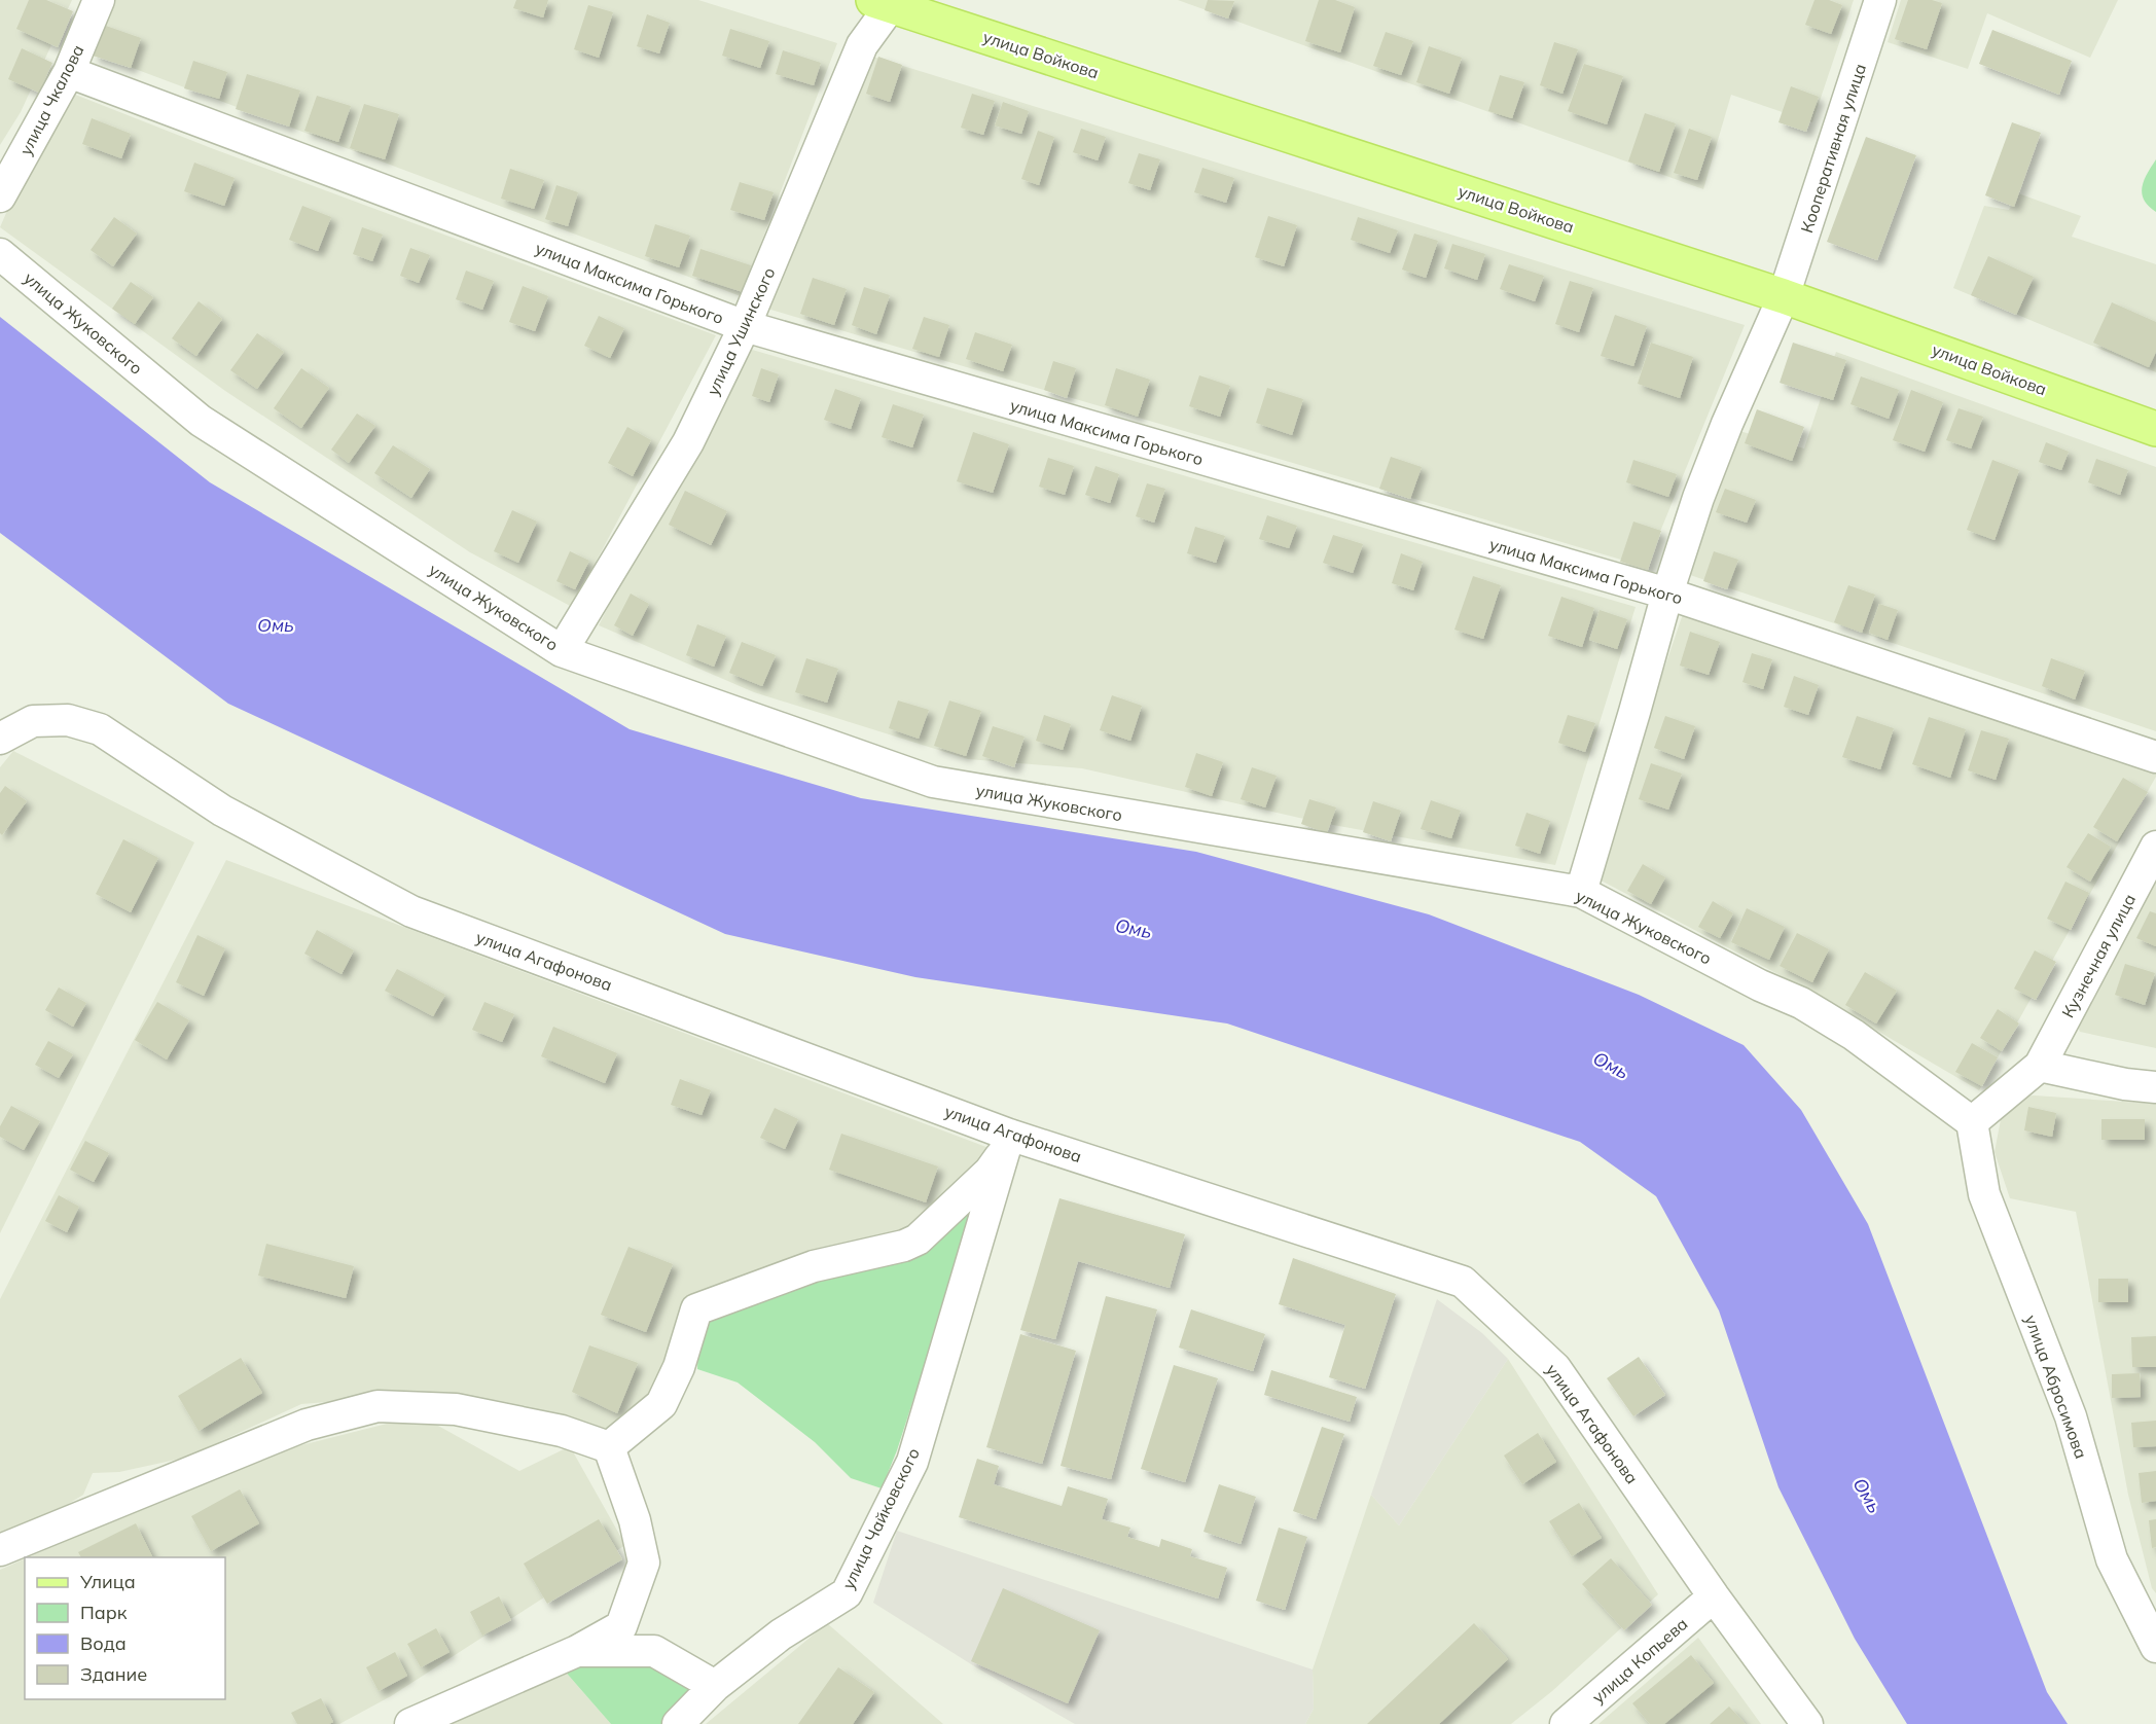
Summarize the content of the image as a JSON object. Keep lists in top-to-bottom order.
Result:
{
  "streets": {
    "main road": ["улица Войкова"],
    "street": [
      "улица Чкалова",
      "Кооперативная улица",
      "улица Максима Горького",
      "улица Жуковского",
      "улица Ушинского",
      "Кузнечная улица",
      "улица Агафонова",
      "улица Абросимова",
      "улица Чайковского",
      "улица Копьева"
    ]
  },
  "crossings": [
    ["улица Войкова", "Кооперативная улица"],
    ["улица Войкова", "улица Ушинского"],
    ["улица Чкалова", "улица Максима Горького"],
    ["Кооперативная улица", "улица Максима Горького"],
    ["Кооперативная улица", "улица Жуковского"],
    ["улица Максима Горького", "улица Ушинского"],
    ["улица Жуковского", "улица Ушинского"],
    ["улица Жуковского", "улица Абросимова"],
    ["улица Агафонова", "улица Чайковского"],
    ["улица Агафонова", "улица Копьева"]
  ],
  "water": ["Омь"],
  "legend": [
    "Улица",
    "Парк",
    "Вода",
    "Здание"
  ]
}
